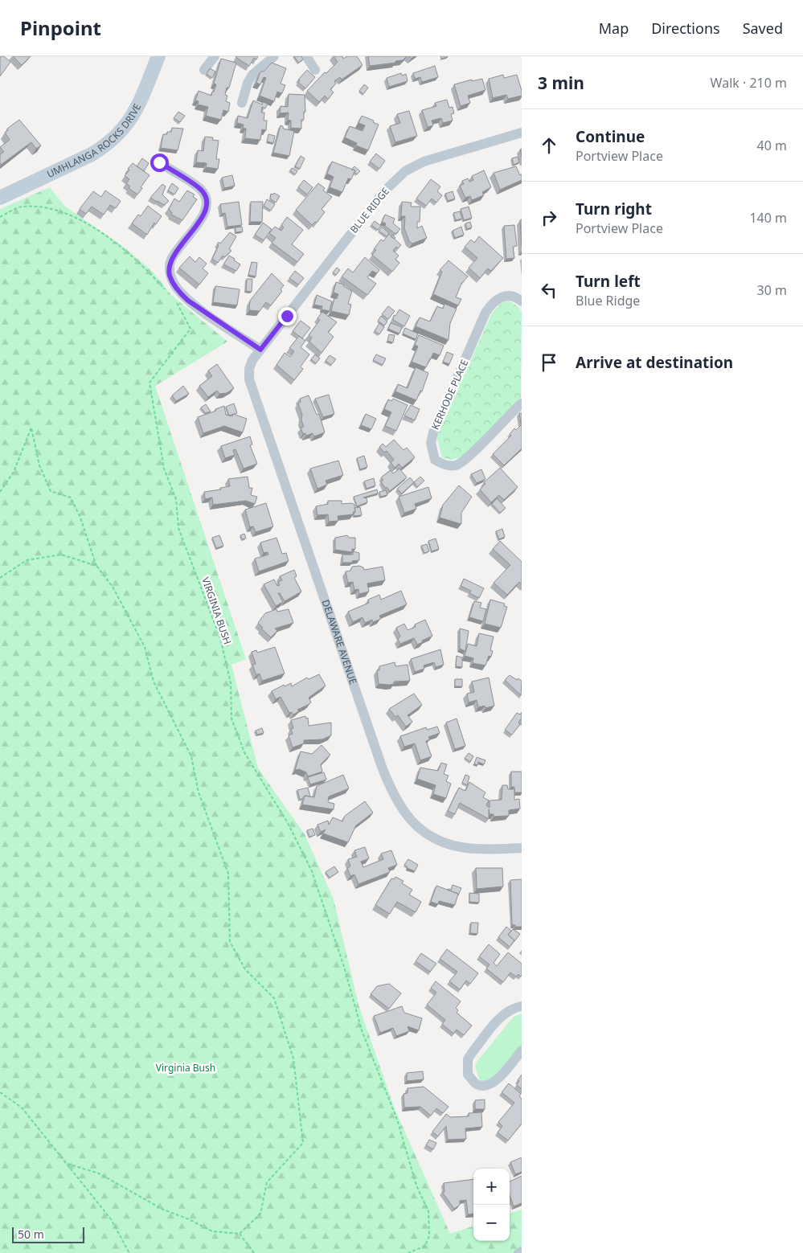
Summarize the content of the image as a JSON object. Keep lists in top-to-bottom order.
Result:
{
  "streets": {
    "main road": ["UMHLANGA ROCKS DRIVE"],
    "street": ["BLUE RIDGE", "KERHODE PLACE", "DELAWARE AVENUE"],
    "path": ["VIRGINIA BUSH"]
  },
  "crossings": [
    ["BLUE RIDGE", "DELAWARE AVENUE"]
  ],
  "parks": ["Virginia Bush"],
  "scale_bar": "50 m",
  "page": {
    "header": "Pinpoint",
    "nav": ["Map", "Directions", "Saved"],
    "heading": ["3 min", "Walk · 210 m"],
    "list": [
      ["Continue", "Portview Place", "40 m"],
      ["Turn right", "Portview Place", "140 m"],
      ["Turn left", "Blue Ridge", "30 m"],
      "Arrive at destination"
    ],
    "map_buttons": ["+", "−"],
    "scale": "50 m"
  }
}
